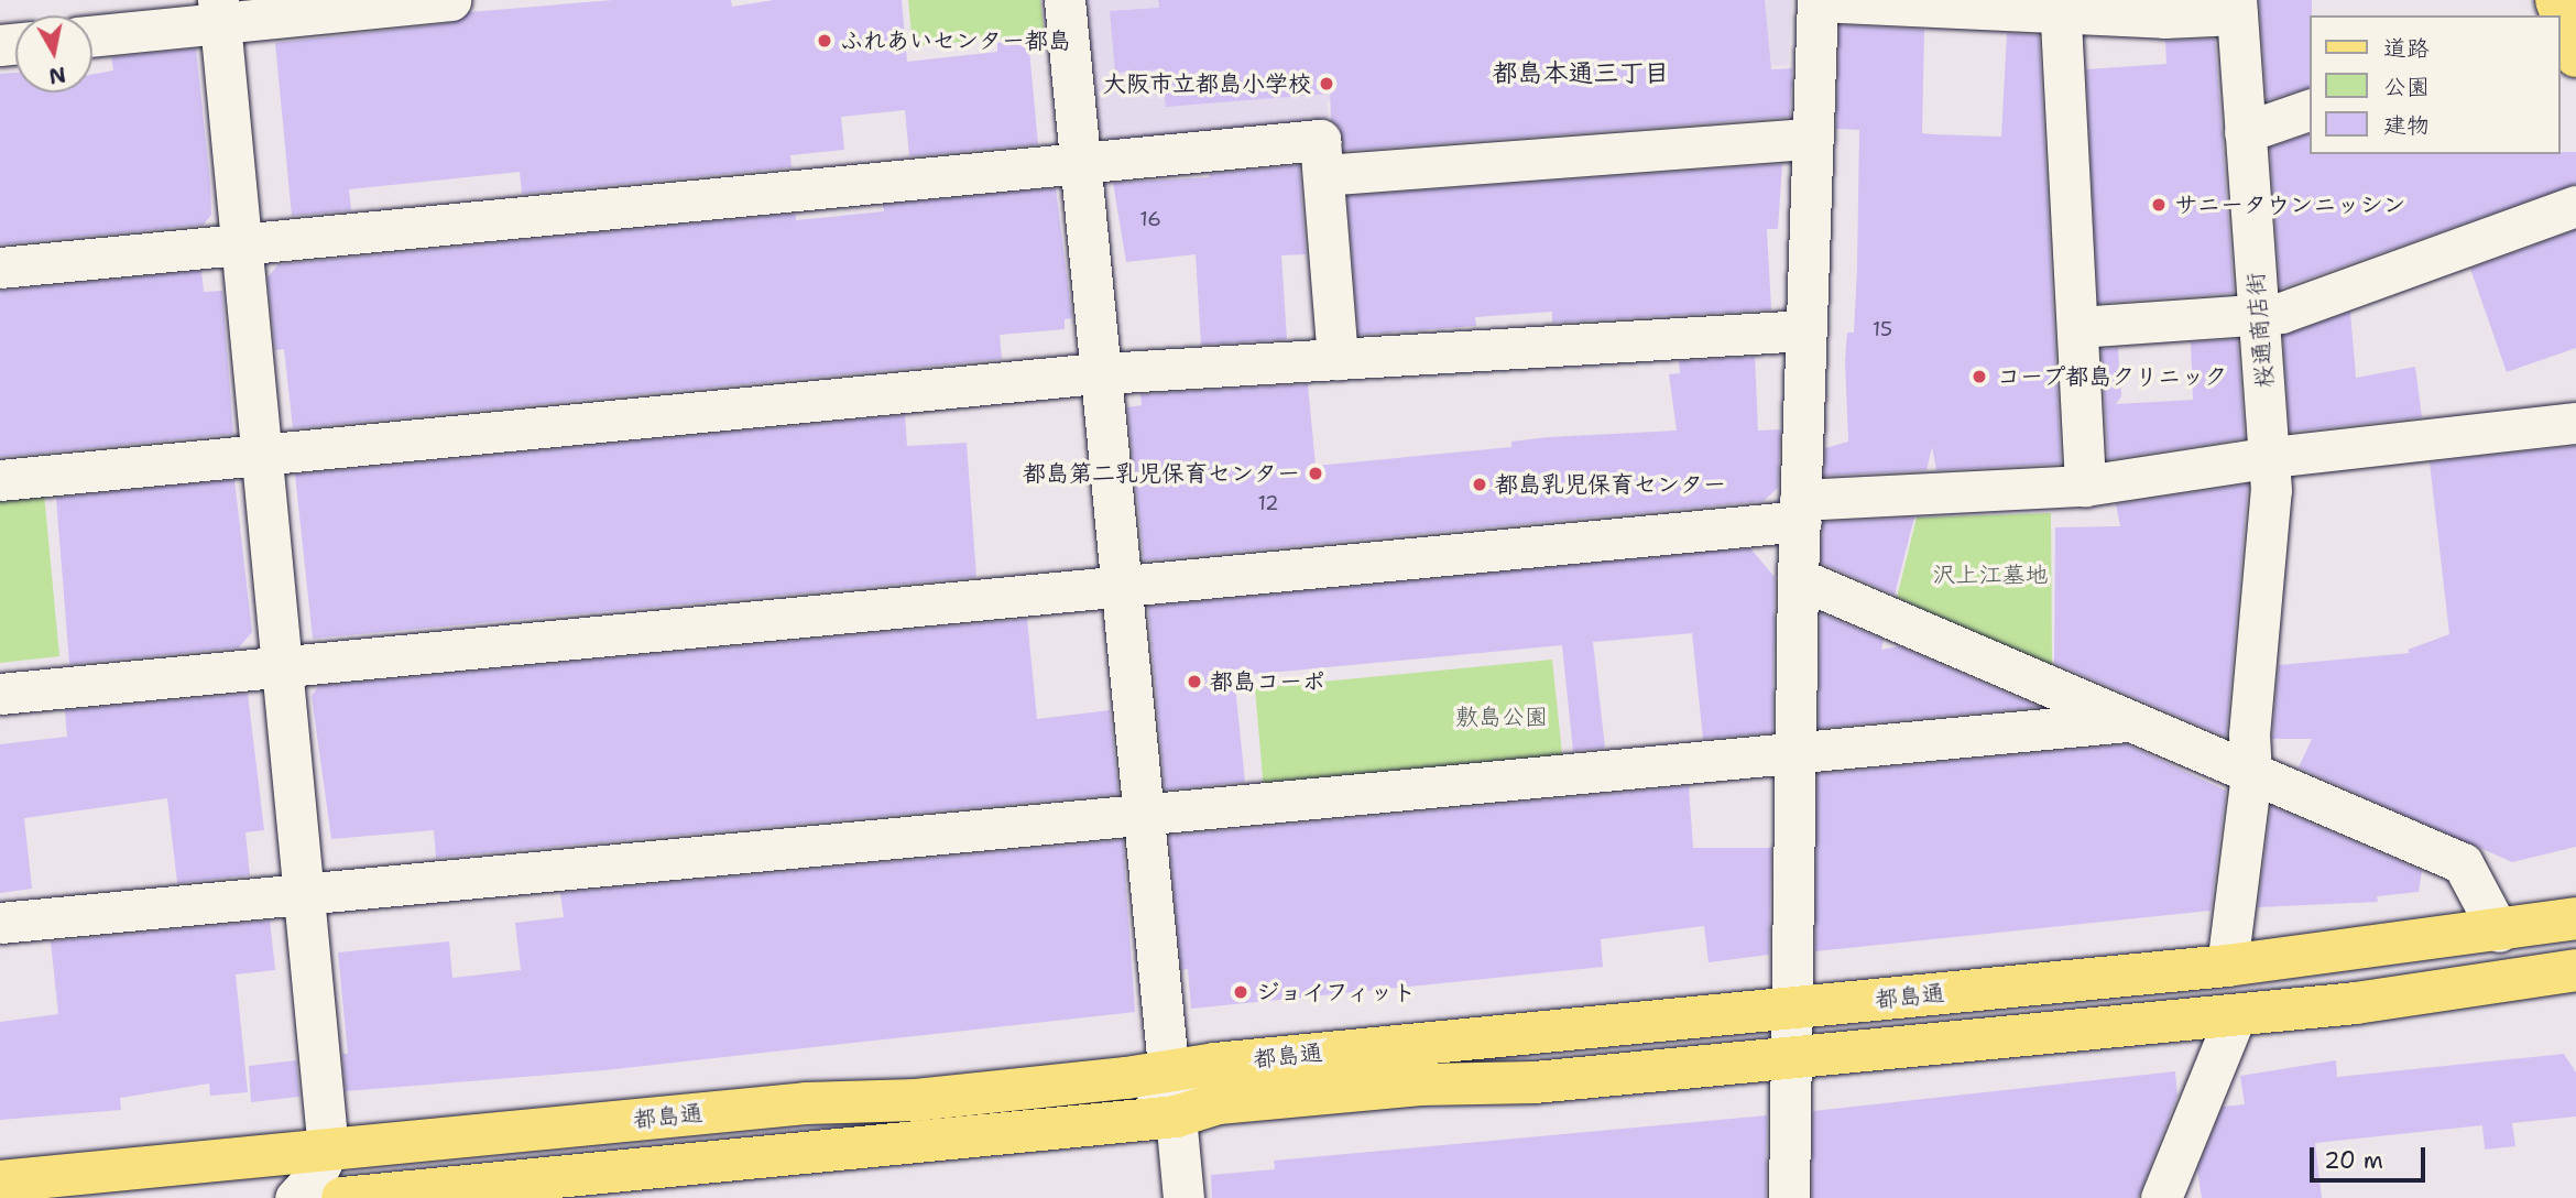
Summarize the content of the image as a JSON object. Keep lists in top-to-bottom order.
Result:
{
  "streets": {
    "main road": ["都島通"],
    "street": ["桜通商店街"]
  },
  "crossings": [
    ["桜通商店街", "都島通"]
  ],
  "districts": ["都島本通三丁目"],
  "parks": ["沢上江墓地", "敷島公園"],
  "places": [
    "ふれあいセンター都島",
    "大阪市立都島小学校",
    "サニータウンニッシン",
    "コープ都島クリニック",
    "都島第二乳児保育センター",
    "都島乳児保育センター",
    "都島コーポ",
    "ジョイフィット"
  ],
  "house_numbers": ["16", "15", "12"],
  "legend": ["道路", "公園", "建物"],
  "scale_bar": "20 m",
  "north": "bottom"
}
